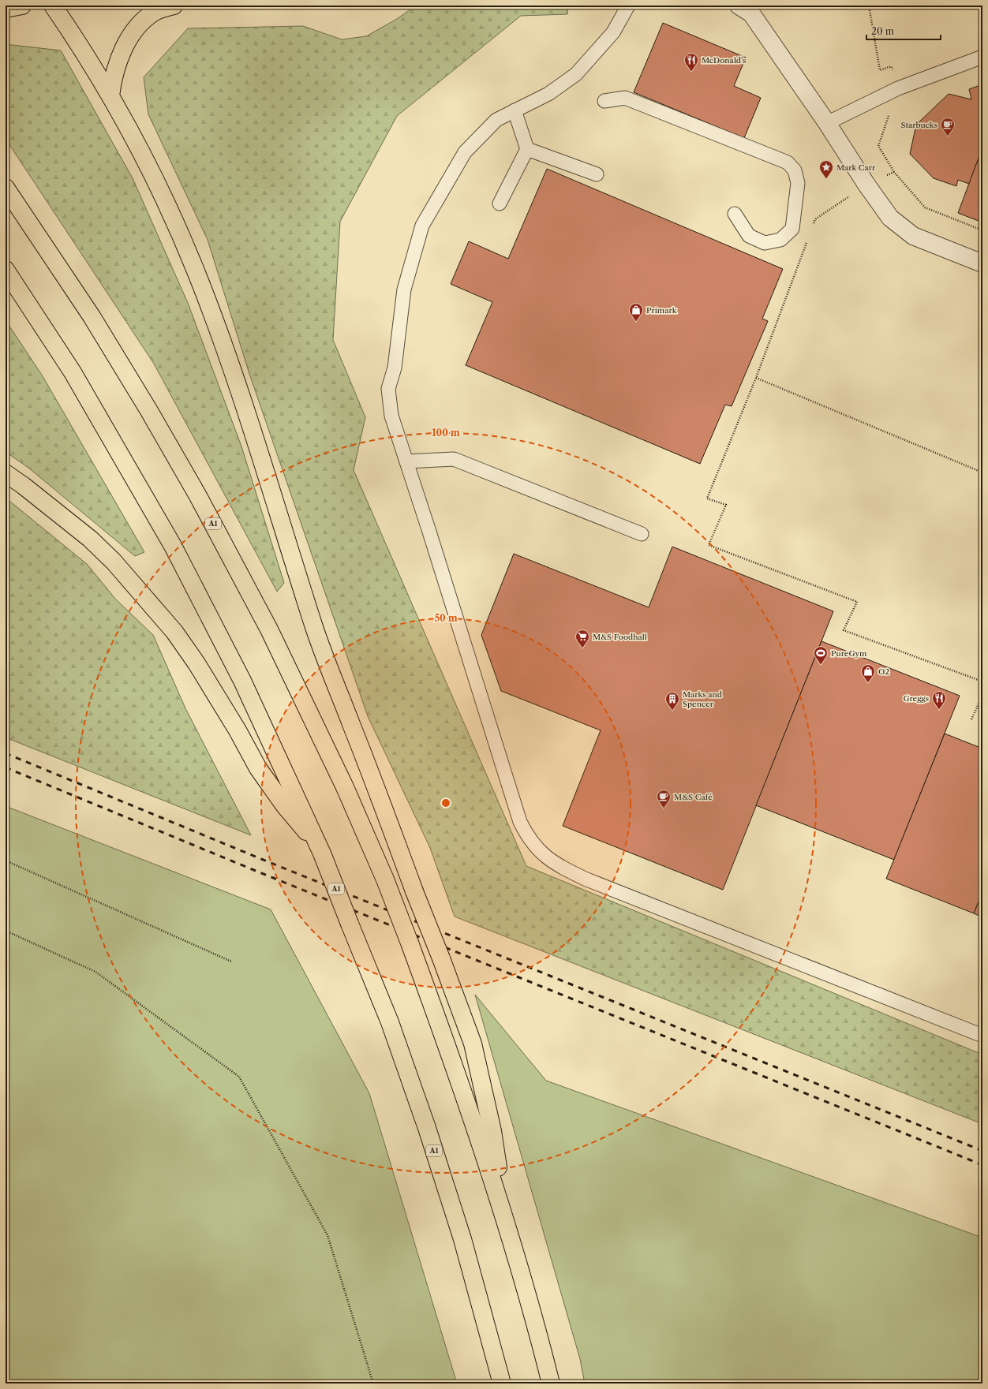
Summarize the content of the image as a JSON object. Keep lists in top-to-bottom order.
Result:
{
  "streets": {
    "main road": ["A1"]
  },
  "places": {
    "restaurant": ["McDonald's", "Greggs"],
    "cafe": ["Starbucks", "M&S Café"],
    "place": ["Mark Carr"],
    "shop": ["Primark", "O2"],
    "supermarket": ["M&S Foodhall"],
    "sports": ["PureGym"],
    "building": ["Marks and Spencer"]
  },
  "scale_bar": "20 m",
  "rings": ["100 m", "50 m"]
}
